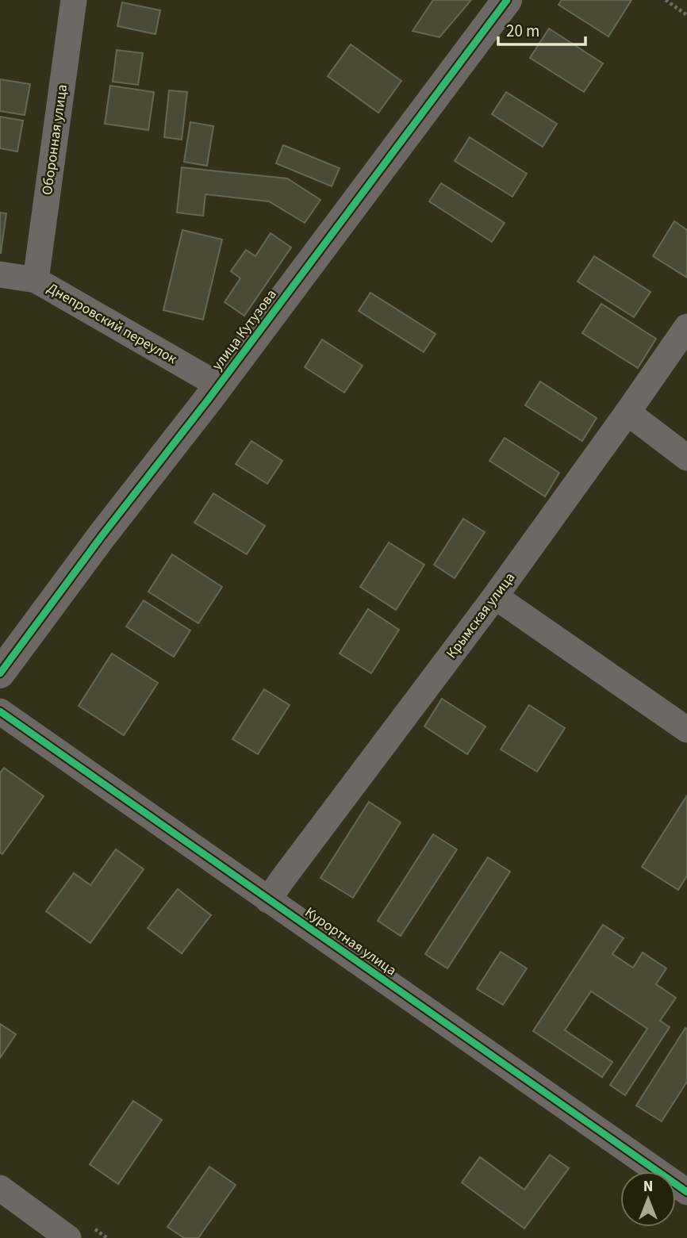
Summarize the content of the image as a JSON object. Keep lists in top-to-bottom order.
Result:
{
  "streets": {
    "street": [
      "Оборонная улица",
      "Днепровский переулок",
      "улица Кутузова",
      "Крымская улица",
      "Курортная улица"
    ]
  },
  "crossings": [
    ["Оборонная улица", "Днепровский переулок"],
    ["Днепровский переулок", "улица Кутузова"],
    ["Крымская улица", "Курортная улица"]
  ],
  "scale_bar": "20 m",
  "north": "top"
}
